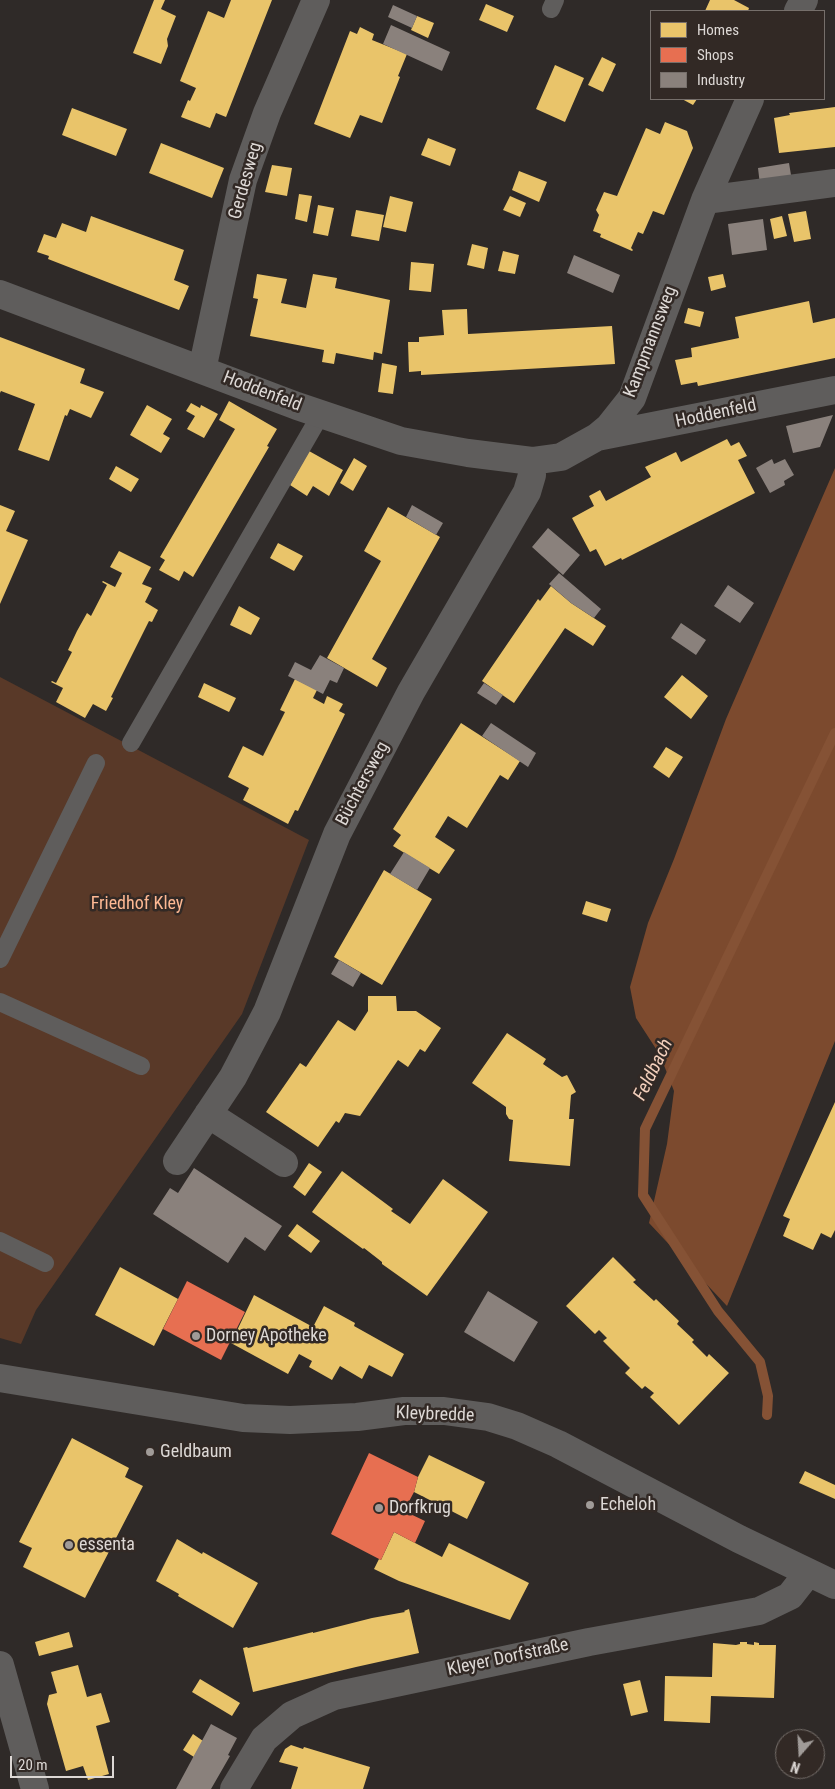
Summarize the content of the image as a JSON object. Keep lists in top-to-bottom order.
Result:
{
  "streets": {
    "street": [
      "Gerdesweg",
      "Kampmannsweg",
      "Hoddenfeld",
      "Büchtersweg",
      "Kleybredde",
      "Kleyer Dorfstraße"
    ]
  },
  "crossings": [
    ["Gerdesweg", "Hoddenfeld"],
    ["Kampmannsweg", "Hoddenfeld"],
    ["Kampmannsweg", "Büchtersweg"],
    ["Hoddenfeld", "Büchtersweg"],
    ["Kleybredde", "Kleyer Dorfstraße"]
  ],
  "water": ["Feldbach"],
  "parks": ["Friedhof Kley"],
  "places": [
    "Dorney Apotheke",
    "Geldbaum",
    "Echeloh",
    "Dorfkrug",
    "essenta"
  ],
  "legend": ["Homes", "Shops", "Industry"],
  "scale_bar": "20 m",
  "north": "bottom"
}
